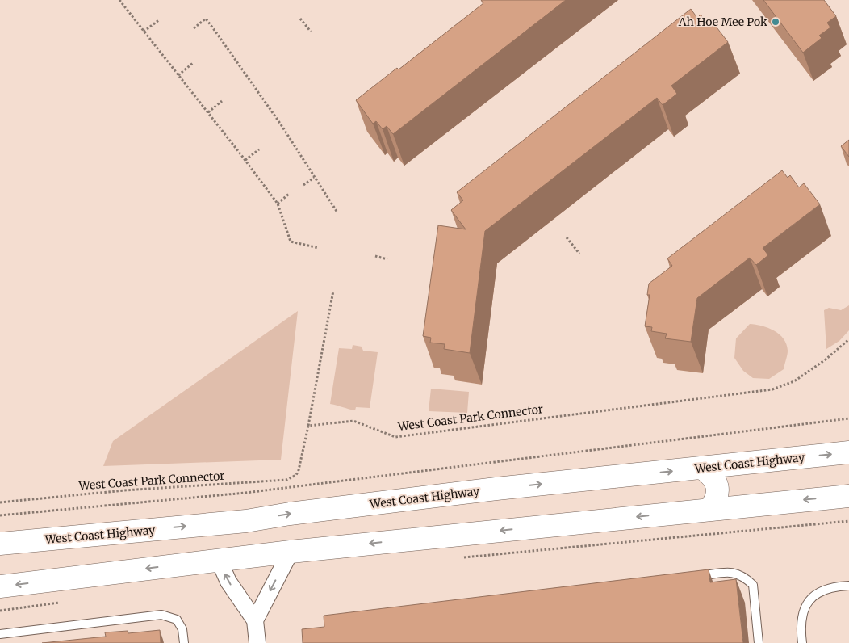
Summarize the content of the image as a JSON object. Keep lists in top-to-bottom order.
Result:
{
  "streets": {
    "highway": ["West Coast Highway"],
    "path": ["West Coast Park Connector"]
  },
  "places": ["Ah Hoe Mee Pok"]
}
